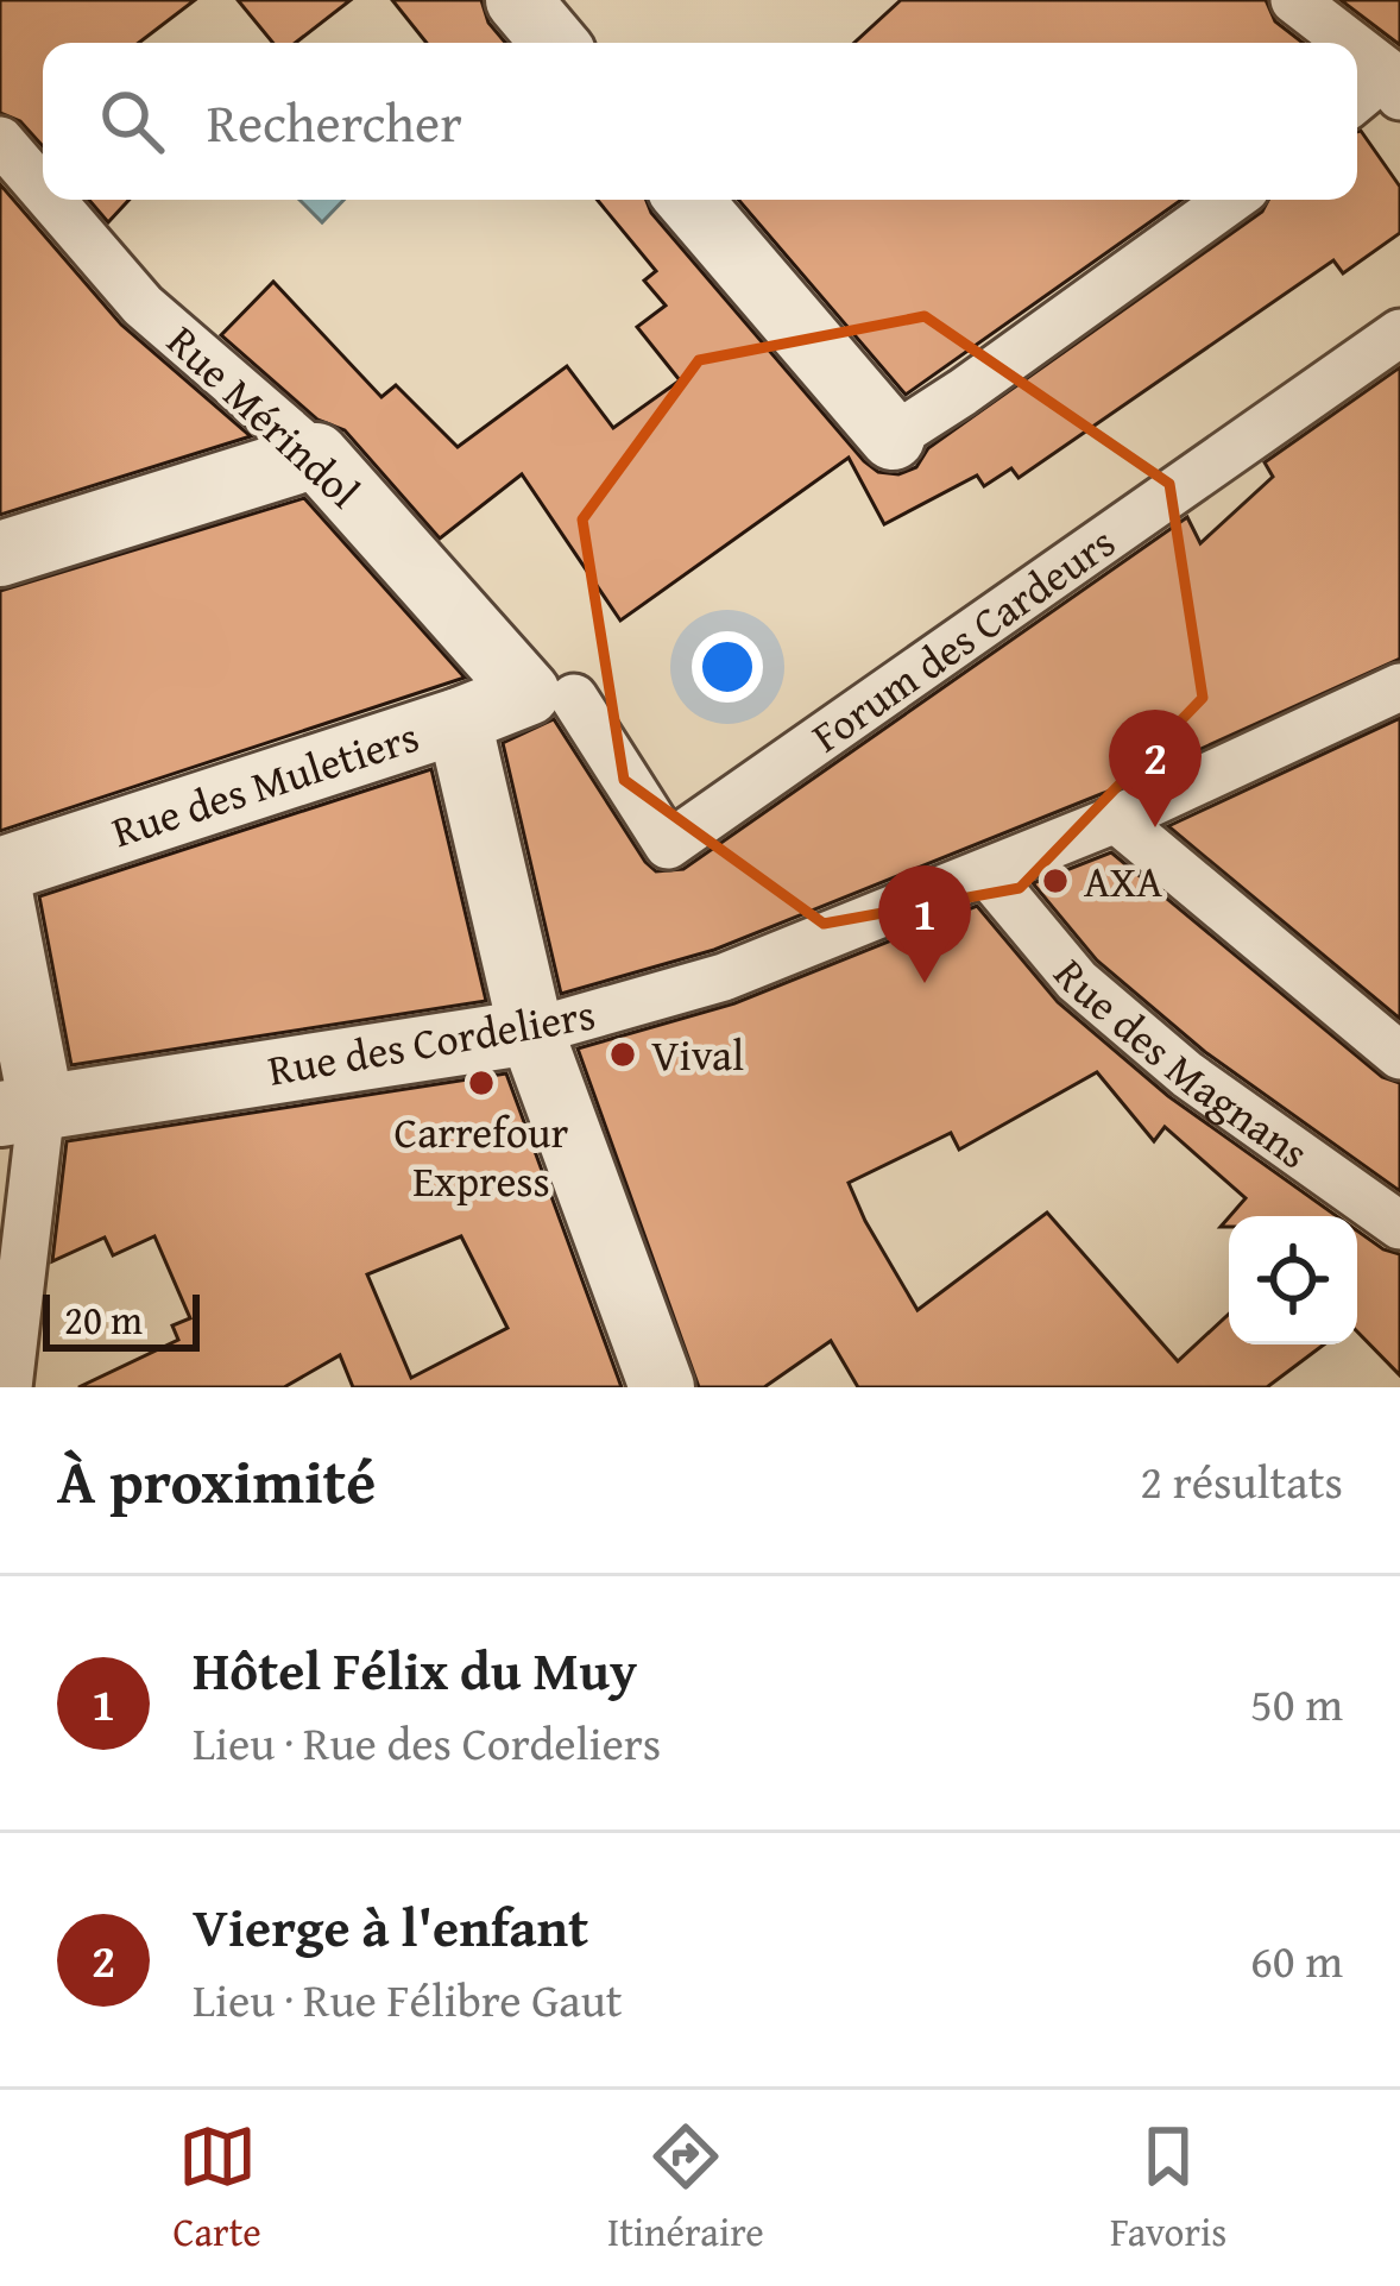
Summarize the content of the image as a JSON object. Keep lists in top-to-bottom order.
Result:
{
  "streets": {
    "street": [
      "Rue Mérindol",
      "Forum des Cardeurs",
      "Rue des Muletiers",
      "Rue des Cordeliers",
      "Rue des Magnans"
    ]
  },
  "crossings": [
    ["Rue Mérindol", "Forum des Cardeurs"],
    ["Rue Mérindol", "Rue des Muletiers"],
    ["Forum des Cardeurs", "Rue des Muletiers"],
    ["Rue des Cordeliers", "Rue des Magnans"]
  ],
  "places": ["AXA", "Vival", "Carrefour Express"],
  "scale_bar": "20 m",
  "page": {
    "search": "Rechercher",
    "pins": ["2", "1"],
    "scale": "20 m",
    "heading": ["À proximité", "2 résultats"],
    "list": [
      {
        "mark": "1",
        "name": "Hôtel Félix du Muy",
        "note": "Lieu · Rue des Cordeliers",
        "value": "50 m"
      },
      {
        "mark": "2",
        "name": "Vierge à l'enfant",
        "note": "Lieu · Rue Félibre Gaut",
        "value": "60 m"
      }
    ],
    "nav": ["Carte", "Itinéraire", "Favoris"]
  }
}
